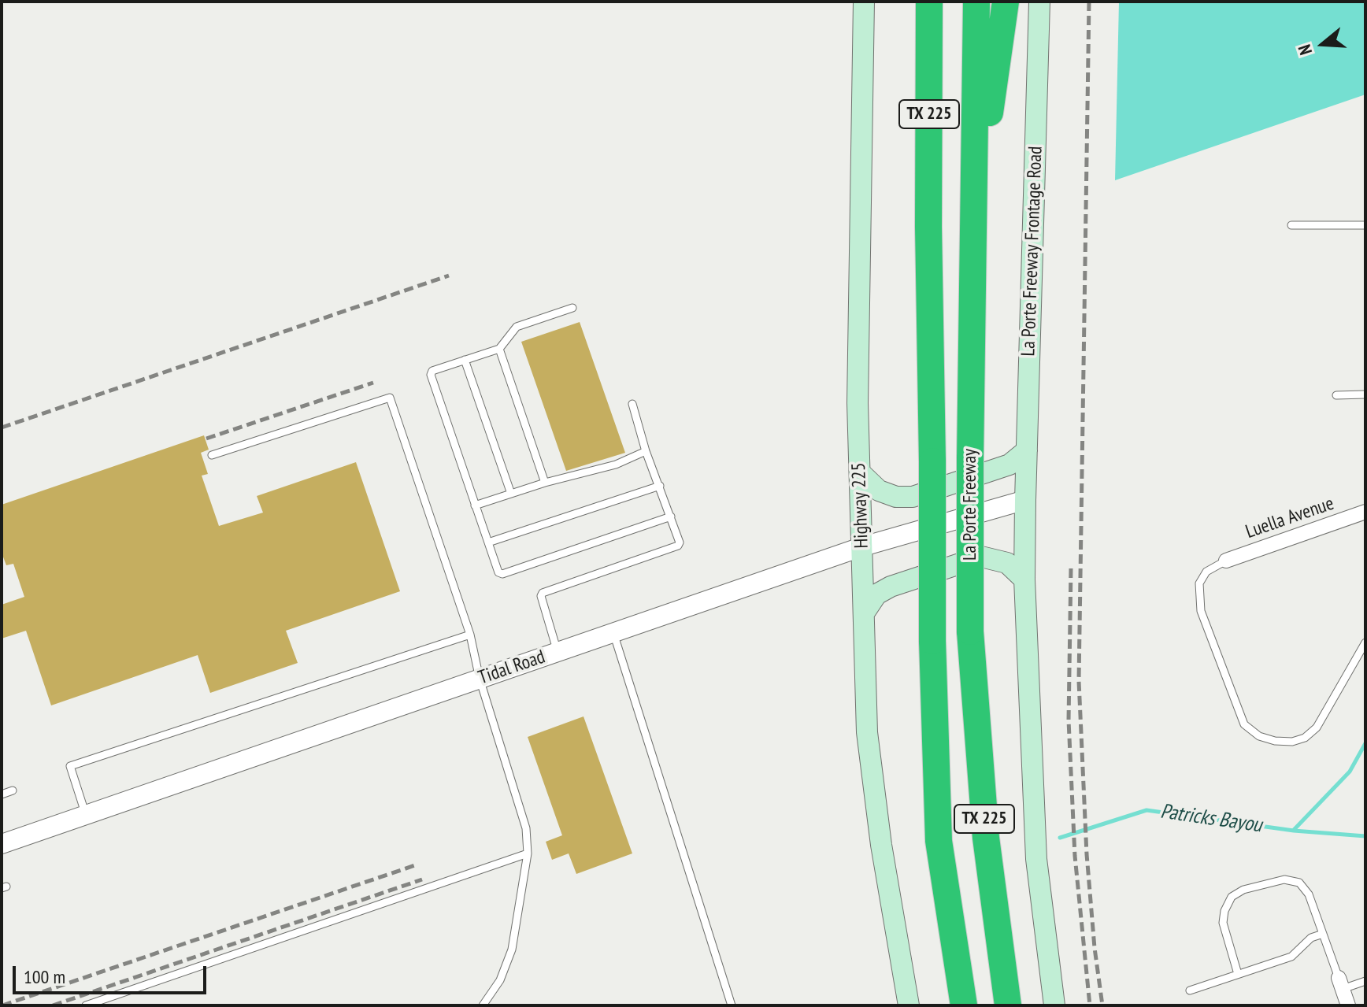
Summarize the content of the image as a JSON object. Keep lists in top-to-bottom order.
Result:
{
  "streets": {
    "highway": ["TX 225", "La Porte Freeway"],
    "main road": ["La Porte Freeway Frontage Road", "Highway 225"],
    "street": ["Luella Avenue", "Tidal Road"]
  },
  "crossings": [
    ["La Porte Freeway Frontage Road", "Tidal Road"],
    ["Highway 225", "Tidal Road"]
  ],
  "water": ["Patricks Bayou"],
  "scale_bar": "100 m",
  "north": "left"
}
